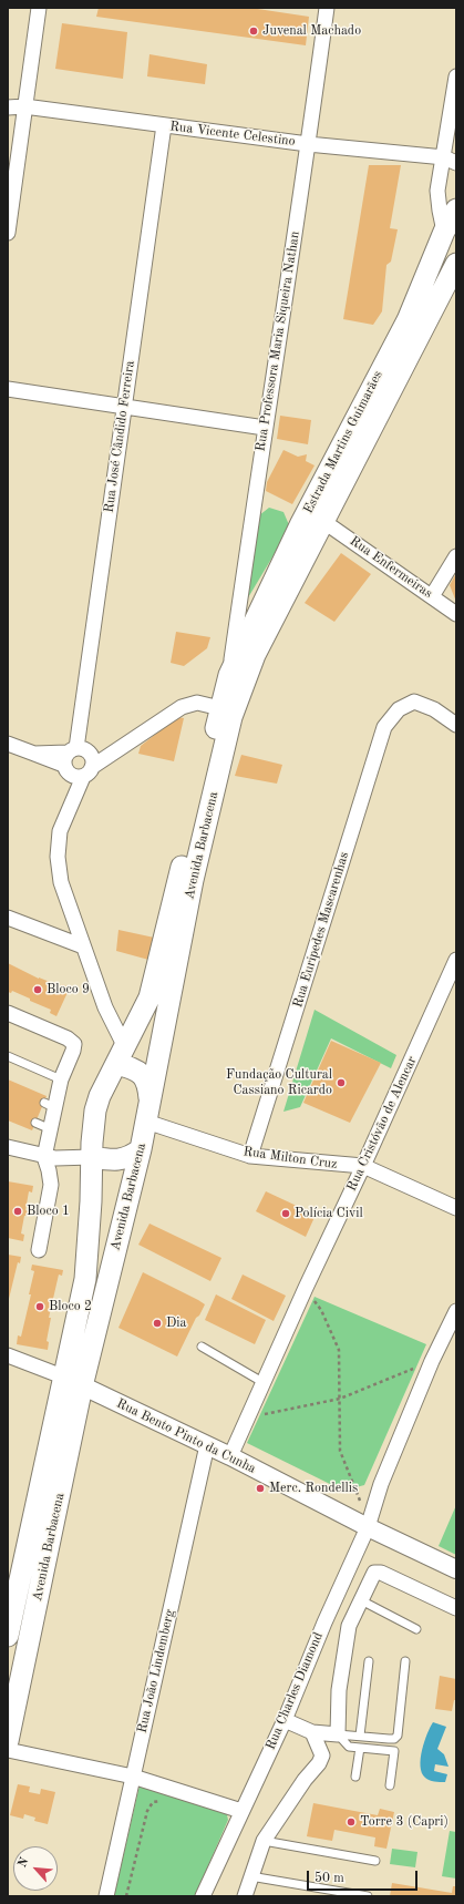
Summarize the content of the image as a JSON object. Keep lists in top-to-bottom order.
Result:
{
  "streets": {
    "main road": ["Estrada Martins Guimarães", "Avenida Barbacena"],
    "street": [
      "Rua Vicente Celestino",
      "Rua Professora Maria Siqueira Nathan",
      "Rua José Cândido Ferreira",
      "Rua Enfermeiras",
      "Rua Euripedes Mascarenhas",
      "Rua Cristóvão de Alencar",
      "Rua Milton Cruz",
      "Rua Bento Pinto da Cunha",
      "Rua João Lindemberg",
      "Rua Charles Diamond"
    ]
  },
  "crossings": [
    ["Rua Vicente Celestino", "Rua Professora Maria Siqueira Nathan"],
    ["Rua Vicente Celestino", "Rua José Cândido Ferreira"],
    ["Rua Professora Maria Siqueira Nathan", "Estrada Martins Guimarães"],
    ["Rua Professora Maria Siqueira Nathan", "Avenida Barbacena"],
    ["Estrada Martins Guimarães", "Rua Enfermeiras"],
    ["Estrada Martins Guimarães", "Avenida Barbacena"],
    ["Avenida Barbacena", "Rua Milton Cruz"],
    ["Avenida Barbacena", "Rua Bento Pinto da Cunha"],
    ["Rua Euripedes Mascarenhas", "Rua Milton Cruz"],
    ["Rua Cristóvão de Alencar", "Rua Milton Cruz"],
    ["Rua Cristóvão de Alencar", "Rua Bento Pinto da Cunha"],
    ["Rua Bento Pinto da Cunha", "Rua João Lindemberg"],
    ["Rua Bento Pinto da Cunha", "Rua Charles Diamond"]
  ],
  "places": [
    "Juvenal Machado",
    "Bloco 9",
    "Fundação Cultural Cassiano Ricardo",
    "Bloco 1",
    "Polícia Civil",
    "Bloco 2",
    "Dia",
    "Merc. Rondellis",
    "Torre 3 (Capri)"
  ],
  "scale_bar": "50 m",
  "north": "top left"
}
